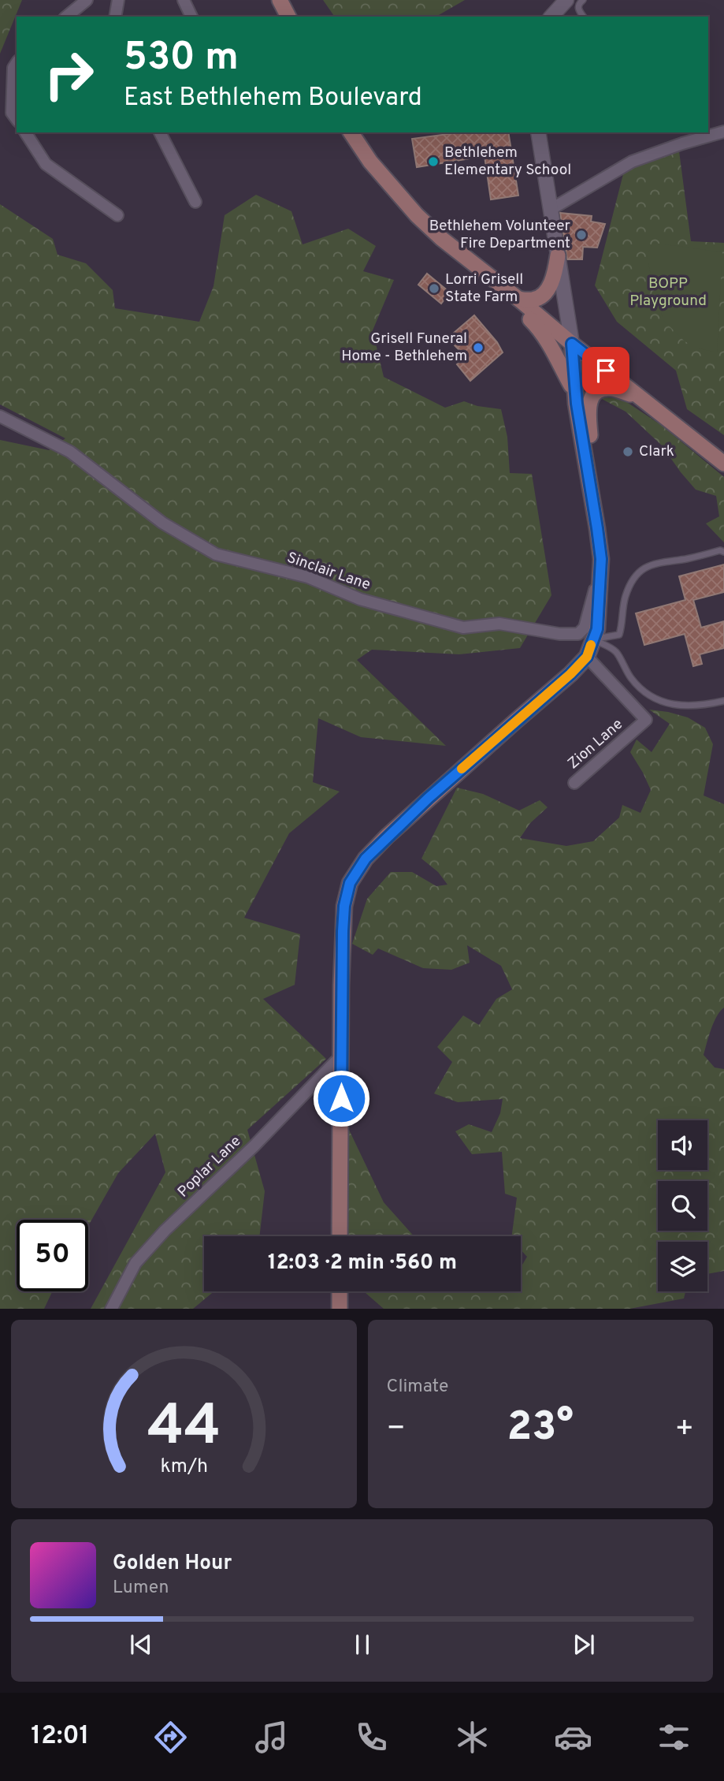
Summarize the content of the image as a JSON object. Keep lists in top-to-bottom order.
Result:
{
  "streets": {
    "street": ["Sinclair Lane", "Zion Lane", "Poplar Lane"]
  },
  "parks": ["BOPP Playground"],
  "places": [
    "Bethlehem Elementary School",
    "Bethlehem Volunteer Fire Department",
    "Lorri Grisell State Farm",
    "Grisell Funeral Home - Bethlehem",
    "Clark"
  ],
  "page": {
    "turn": ["530 m", "East Bethlehem Boulevard"],
    "limit": "50",
    "trip": "12:03 · 2 min · 560 m",
    "tile": "Climate",
    "heat": ["−", "23°", "+"],
    "song": ["Golden Hour", "Lumen"],
    "tabs": "12:01",
    "gauge": ["44", "km/h"]
  }
}
